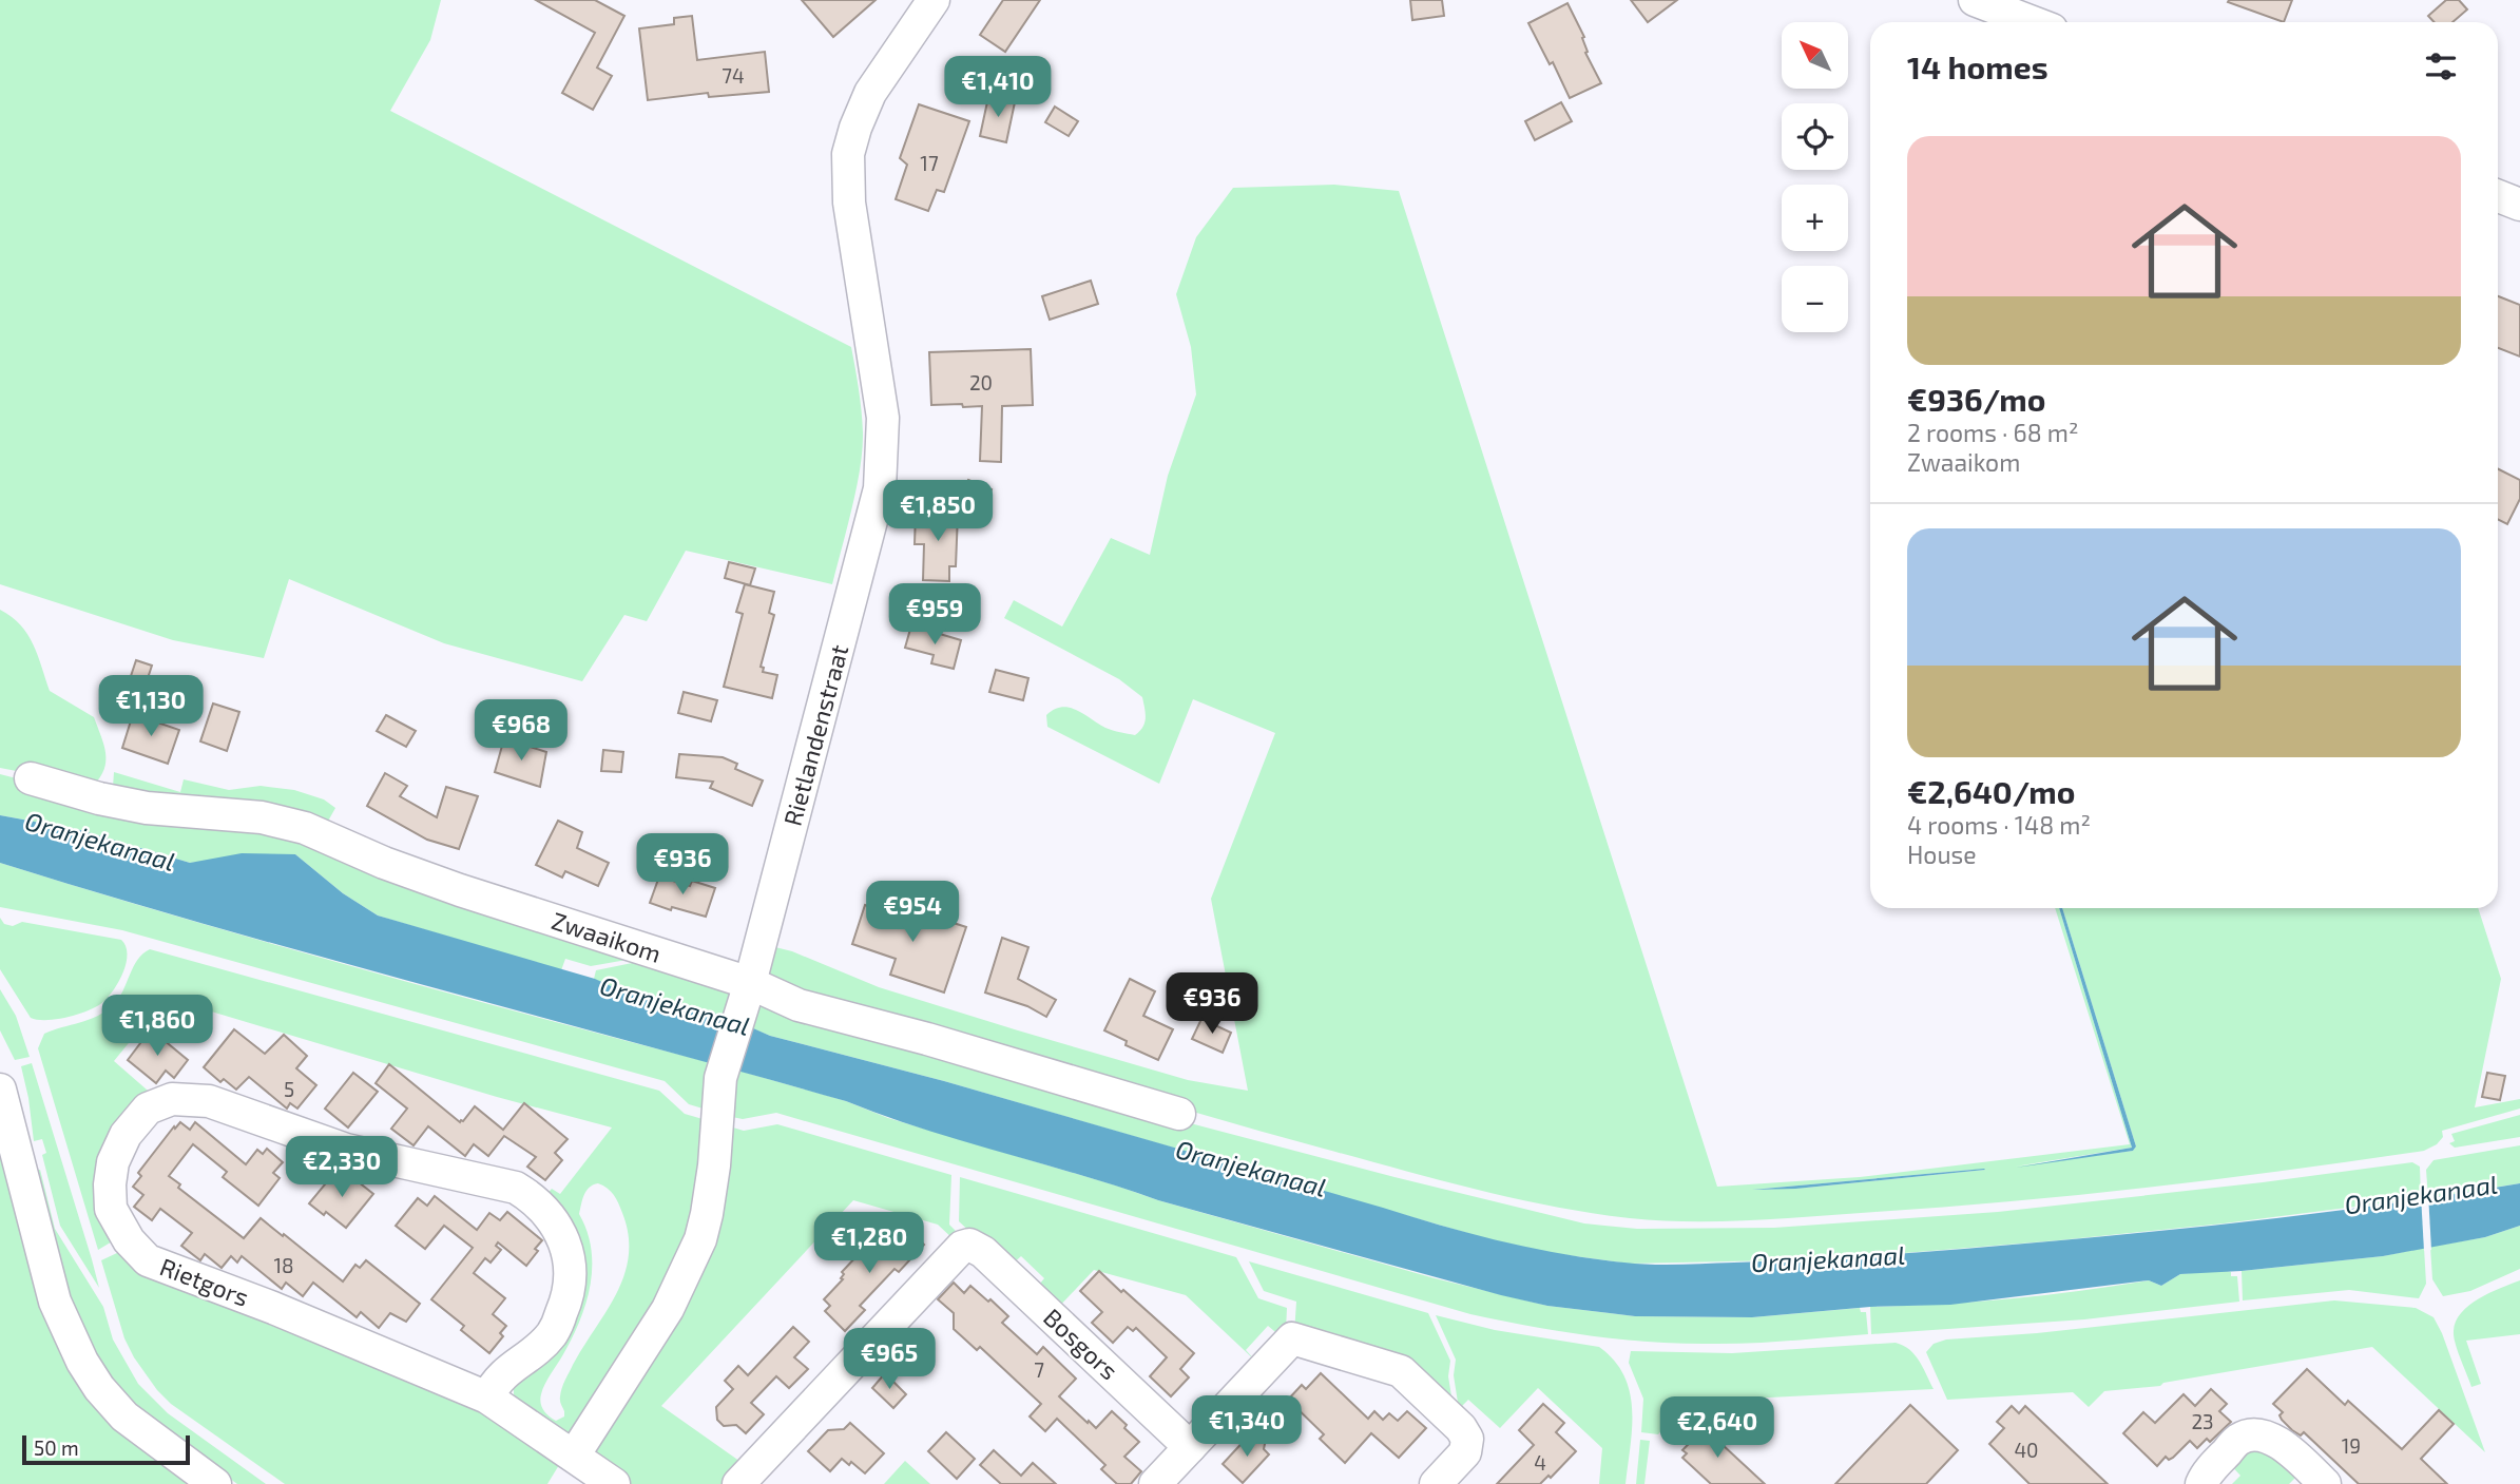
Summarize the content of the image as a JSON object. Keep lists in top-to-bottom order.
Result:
{
  "streets": {
    "street": [
      "Rietlandenstraat",
      "Zwaaikom",
      "Rietgors",
      "Bosgors"
    ]
  },
  "crossings": [
    ["Rietlandenstraat", "Zwaaikom"],
    ["Rietlandenstraat", "Rietgors"]
  ],
  "water": ["Oranjekanaal"],
  "house_numbers": [
    "74",
    "17",
    "20",
    "5",
    "18",
    "7",
    "23",
    "19",
    "40",
    "4"
  ],
  "scale_bar": "50 m",
  "north": "top left",
  "page": {
    "map_buttons": ["+", "−"],
    "heading": "14 homes",
    "price": [
      "€1,410",
      "€1,850",
      "€959",
      "€1,130",
      "€968",
      "€936",
      "€954",
      "€936",
      "€1,860",
      "€2,330",
      "€1,280",
      "€965",
      "€1,340",
      "€2,640"
    ],
    "list": [
      {
        "name": "€936/mo",
        "note": "2 rooms · 68 m² · Zwaaikom"
      },
      {
        "name": "€2,640/mo",
        "note": "4 rooms · 148 m² · House"
      }
    ],
    "scale": "50 m"
  }
}
